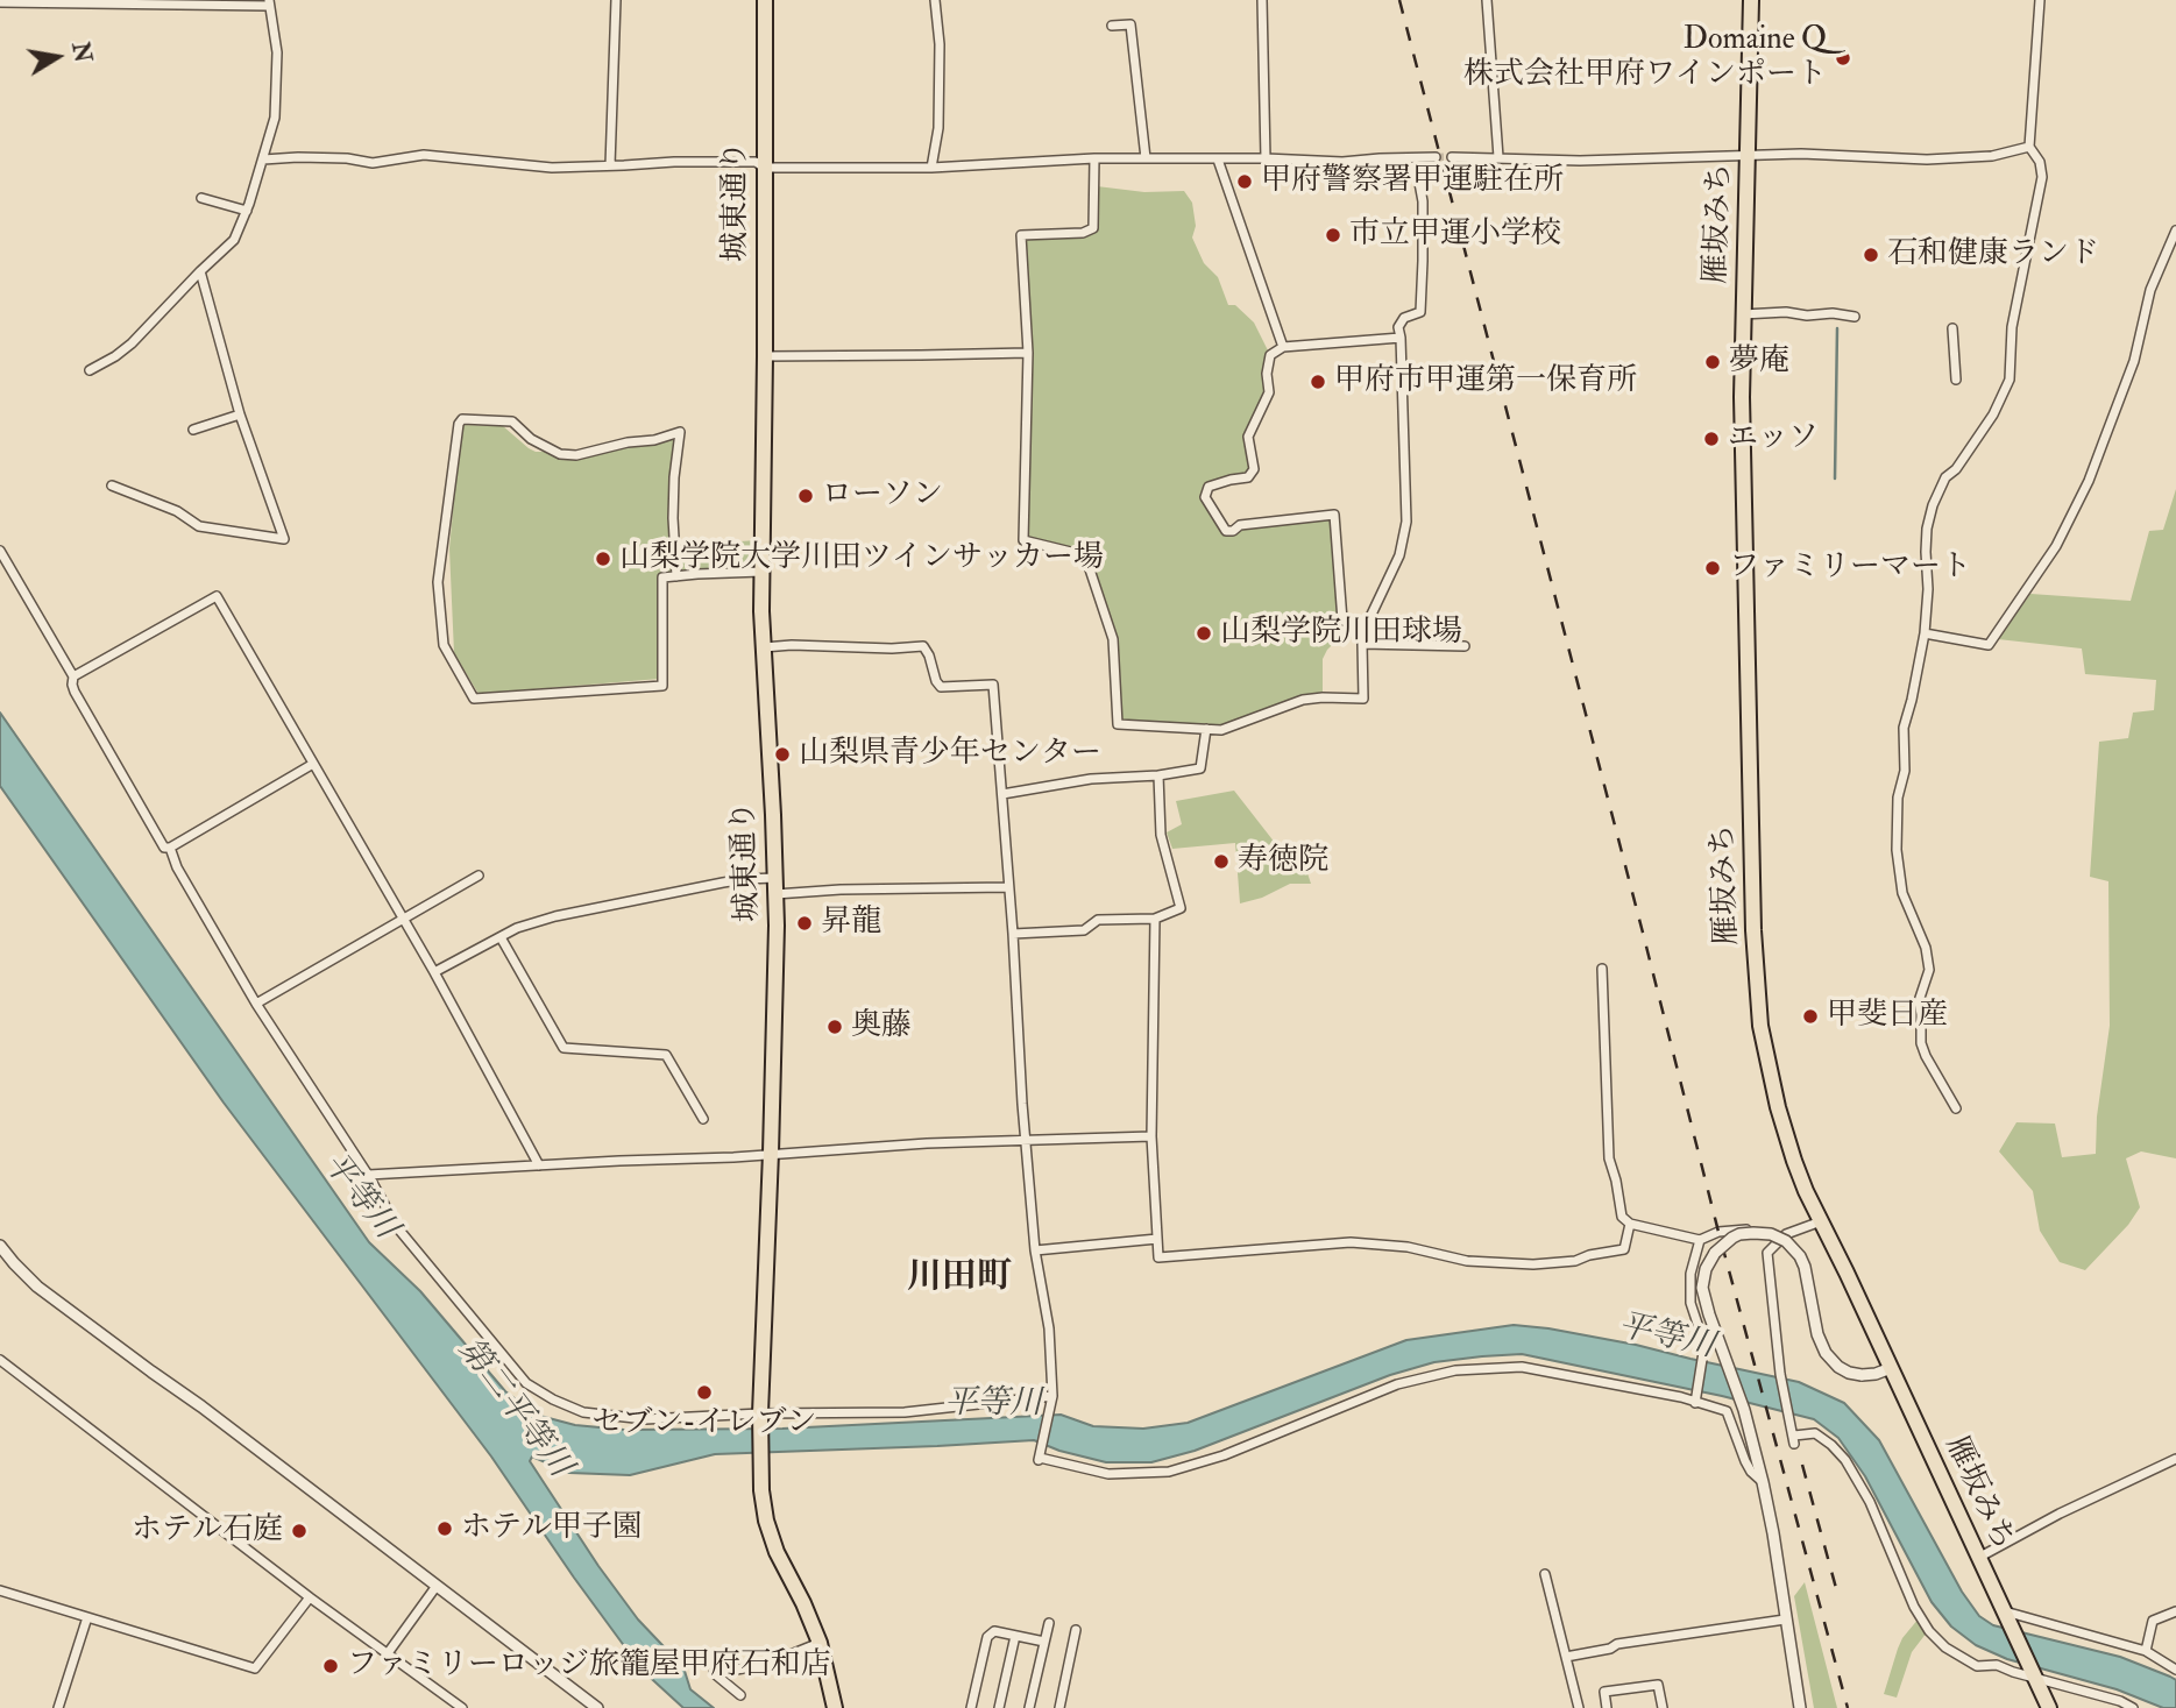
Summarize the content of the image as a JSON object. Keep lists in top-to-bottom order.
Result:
{
  "streets": {
    "highway": ["城東通り", "雁坂みち"]
  },
  "districts": ["川田町"],
  "water": ["平等川", "第二平等川"],
  "places": [
    "Domaine Q 株式会社甲府ワインポート",
    "甲府警察署甲運駐在所",
    "市立甲運小学校",
    "石和健康ランド",
    "夢庵",
    "甲府市甲運第一保育所",
    "エッソ",
    "ローソン",
    "山梨学院大学川田ツインサッカー場",
    "ファミリーマート",
    "山梨学院川田球場",
    "山梨県青少年センター",
    "寿徳院",
    "昇龍",
    "甲斐日産",
    "奥藤",
    "セブン-イレブン",
    "ホテル甲子園",
    "ホテル石庭",
    "ファミリーロッジ旅籠屋甲府石和店"
  ],
  "north": "right"
}
